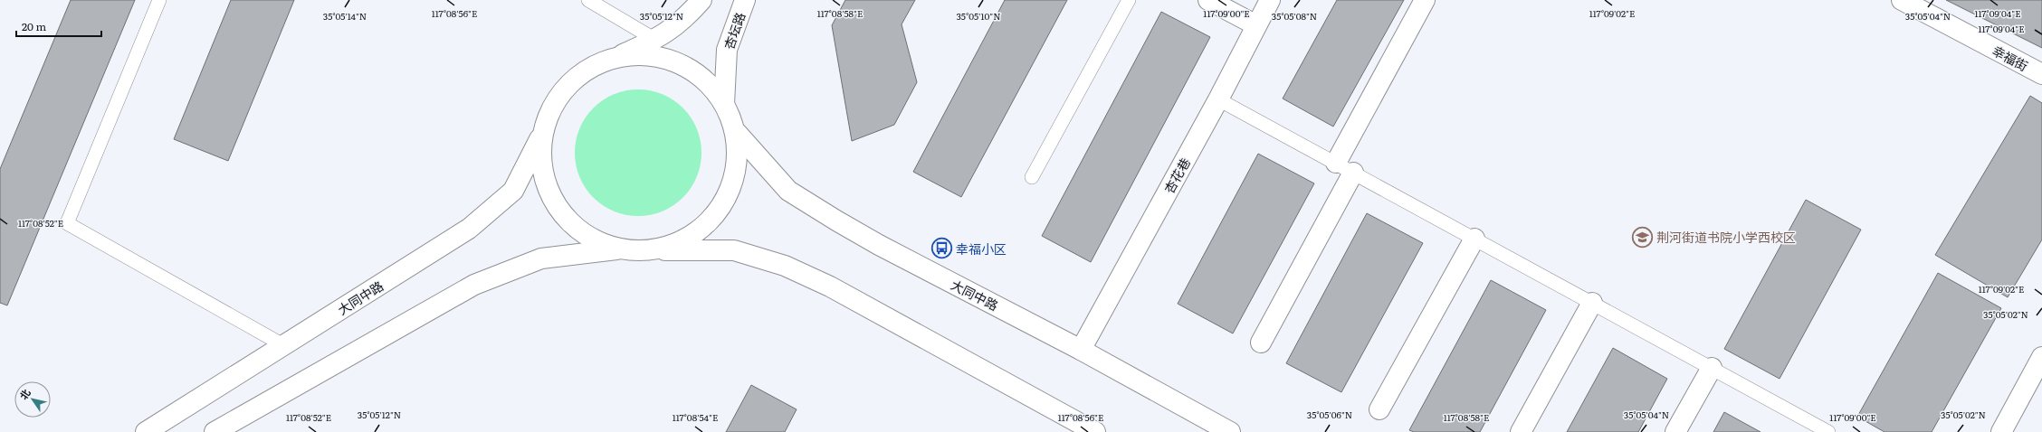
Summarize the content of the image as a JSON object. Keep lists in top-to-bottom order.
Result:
{
  "streets": {
    "main road": [
      "杏坛路",
      "幸福街",
      "杏花巷",
      "大同中路"
    ]
  },
  "crossings": [
    ["杏花巷", "大同中路"]
  ],
  "places": {
    "school or university": ["荆河街道书院小学西校区"],
    "bus stop": ["幸福小区"]
  },
  "scale_bar": "20 m",
  "north": "top left",
  "coordinates": [
    "117°09'00\"E",
    "117°08'56\"E",
    "117°08'58\"E",
    "117°09'02\"E",
    "117°09'04\"E",
    "35°05'14\"N",
    "35°05'12\"N",
    "35°05'10\"N",
    "35°05'08\"N",
    "35°05'04\"N",
    "117°08'52\"E",
    "35°05'02\"N",
    "35°05'06\"N",
    "117°08'54\"E"
  ]
}
